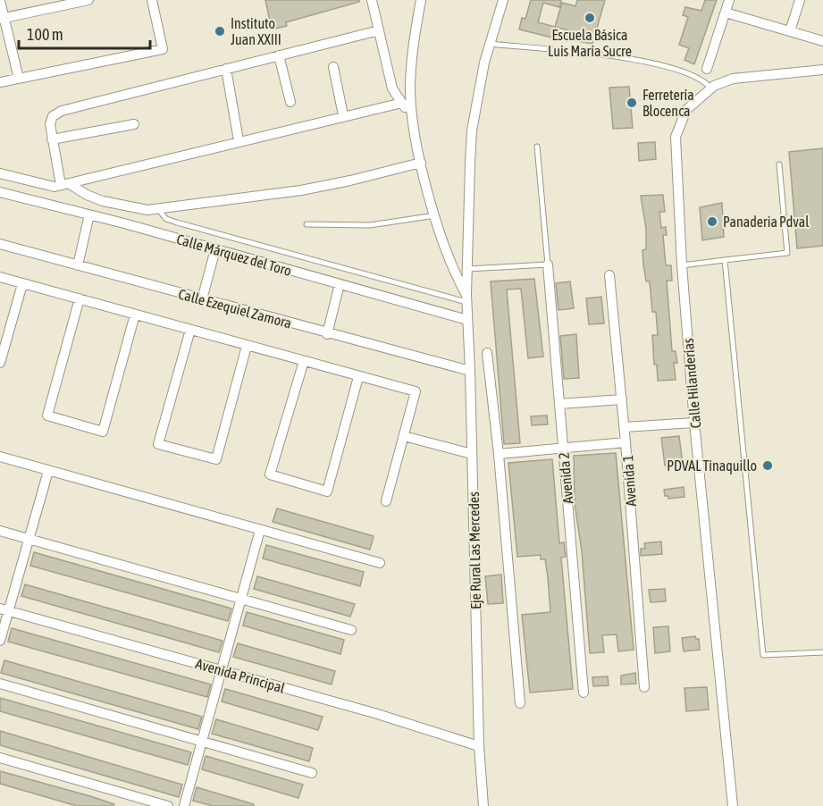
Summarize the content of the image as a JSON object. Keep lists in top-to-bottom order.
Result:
{
  "streets": {
    "street": [
      "Calle Márquez del Toro",
      "Calle Ezequiel Zamora",
      "Calle Hilanderías",
      "Avenida 2",
      "Avenida 1",
      "Eje Rural Las Mercedes",
      "Avenida Principal"
    ]
  },
  "crossings": [
    ["Calle Márquez del Toro", "Eje Rural Las Mercedes"],
    ["Calle Ezequiel Zamora", "Eje Rural Las Mercedes"],
    ["Eje Rural Las Mercedes", "Avenida Principal"]
  ],
  "places": [
    "Escuela Básica Luis María Sucre",
    "Instituto Juan XXIII",
    "Ferretería Blocenca",
    "Panaderia Pdval",
    "PDVAL Tinaquillo"
  ],
  "scale_bar": "100 m"
}
